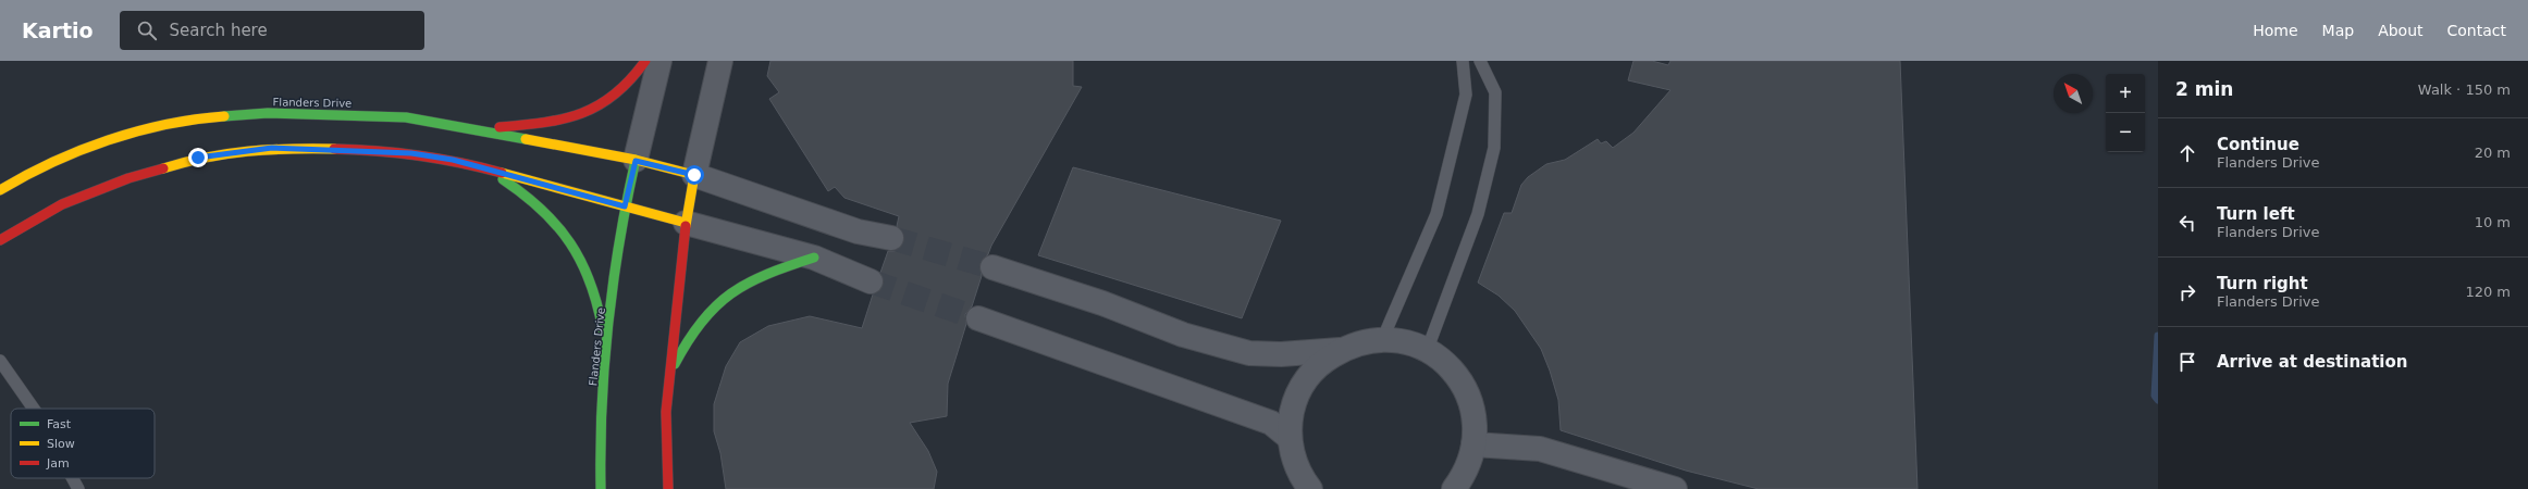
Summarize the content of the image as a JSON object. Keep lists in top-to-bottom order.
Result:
{
  "streets": {
    "street": ["Flanders Drive"]
  },
  "legend": ["Fast", "Slow", "Jam"],
  "north": "top left",
  "page": {
    "header": "Kartio",
    "search": "Search here",
    "nav": [
      "Home",
      "Map",
      "About",
      "Contact"
    ],
    "heading": ["2 min", "Walk · 150 m"],
    "map_buttons": ["+", "−"],
    "list": [
      ["Continue", "Flanders Drive", "20 m"],
      ["Turn left", "Flanders Drive", "10 m"],
      ["Turn right", "Flanders Drive", "120 m"],
      "Arrive at destination"
    ]
  }
}
